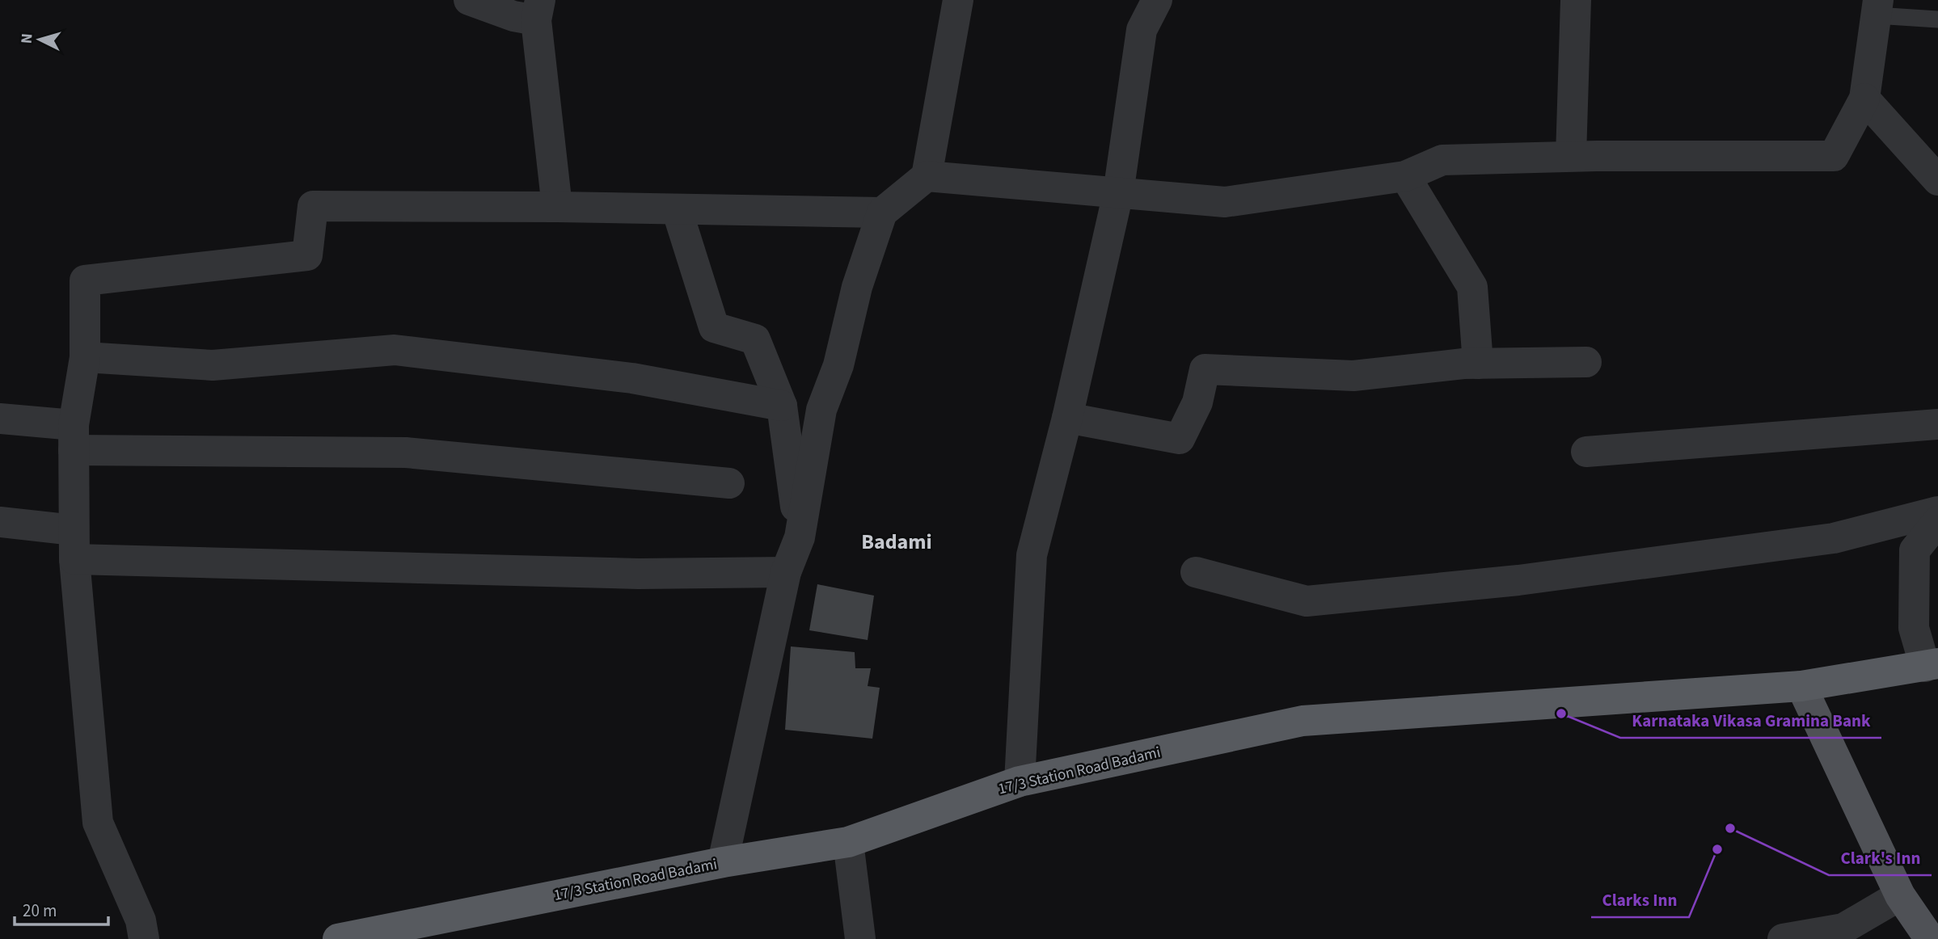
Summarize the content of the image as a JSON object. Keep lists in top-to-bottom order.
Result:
{
  "streets": {
    "highway": ["17/3 Station Road Badami"]
  },
  "districts": ["Badami"],
  "places": ["Karnataka Vikasa Gramina Bank", "Clark's Inn", "Clarks Inn"],
  "scale_bar": "20 m",
  "north": "left"
}
